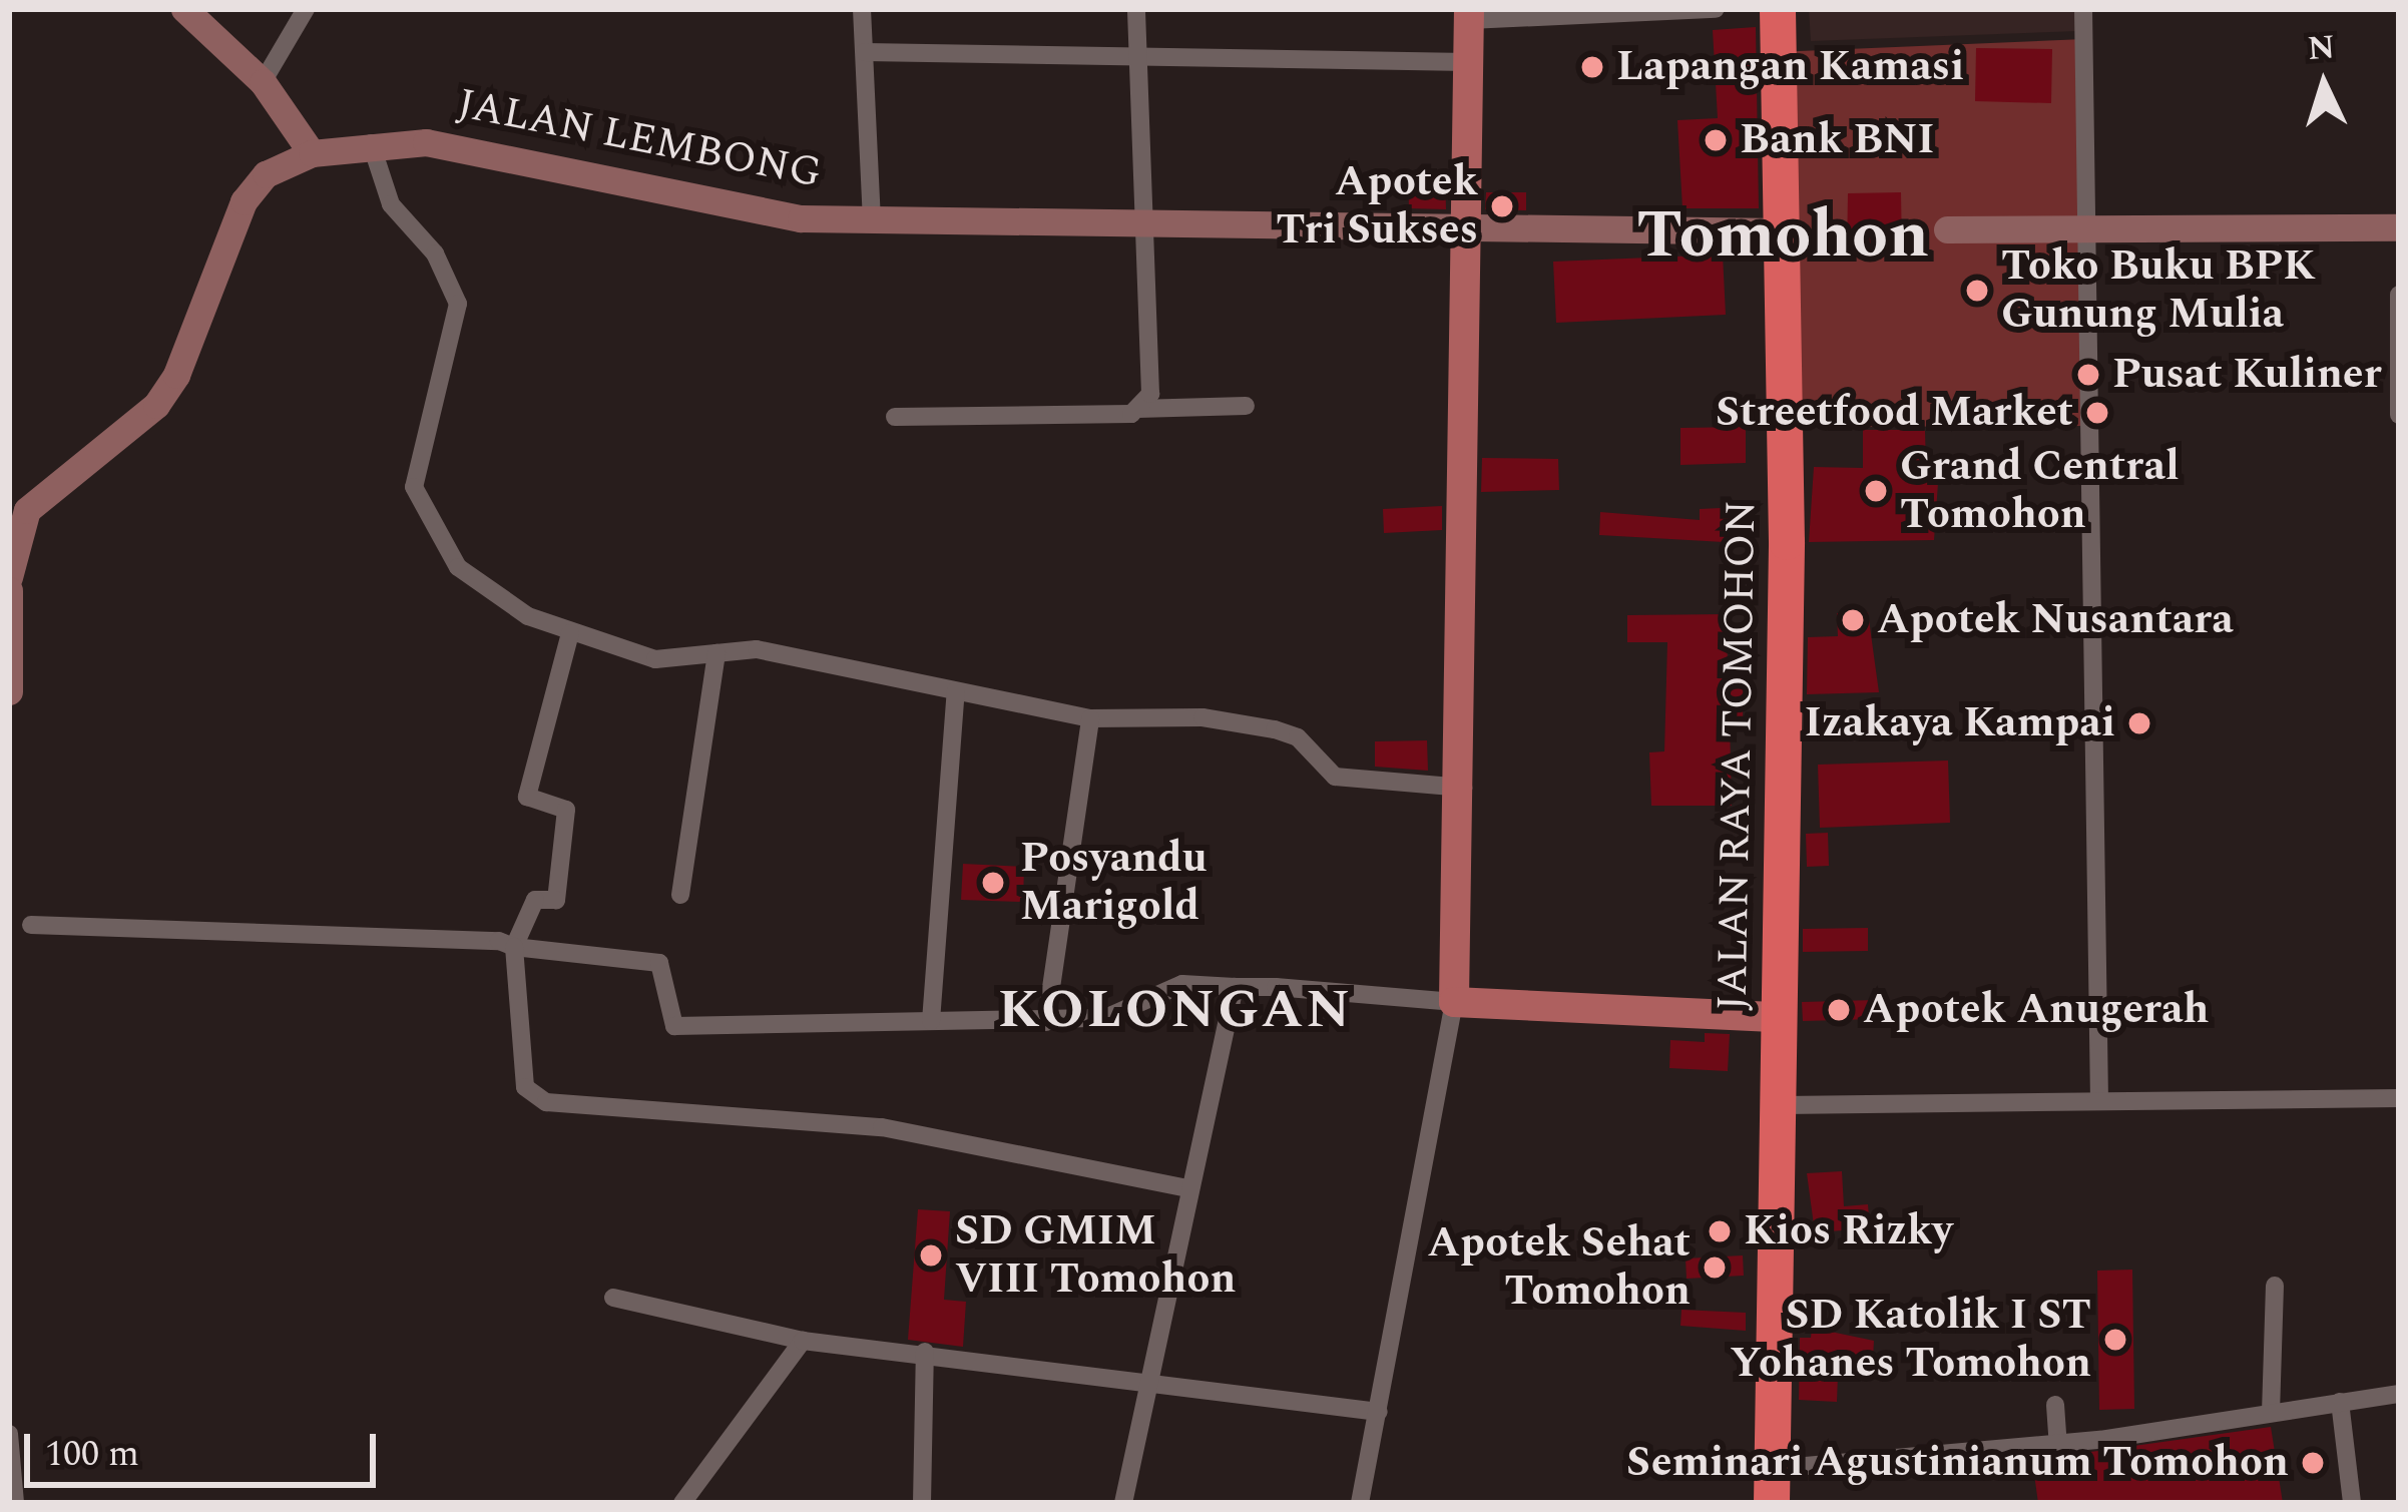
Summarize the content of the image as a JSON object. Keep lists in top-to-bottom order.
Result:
{
  "streets": {
    "highway": ["JALAN RAYA TOMOHON"],
    "main road": ["JALAN LEMBONG"]
  },
  "crossings": [
    ["JALAN LEMBONG", "JALAN RAYA TOMOHON"]
  ],
  "districts": ["Tomohon", "KOLONGAN"],
  "places": [
    "Lapangan Kamasi",
    "Bank BNI",
    "Apotek Tri Sukses",
    "Toko Buku BPK Gunung Mulia",
    "Pusat Kuliner",
    "Streetfood Market",
    "Grand Central Tomohon",
    "Apotek Nusantara",
    "Izakaya Kampai",
    "Posyandu Marigold",
    "Apotek Anugerah",
    "Kios Rizky",
    "SD GMIM VIII Tomohon",
    "Apotek Sehat Tomohon",
    "SD Katolik I ST Yohanes Tomohon",
    "Seminari Agustinianum Tomohon"
  ],
  "scale_bar": "100 m",
  "north": "top"
}
